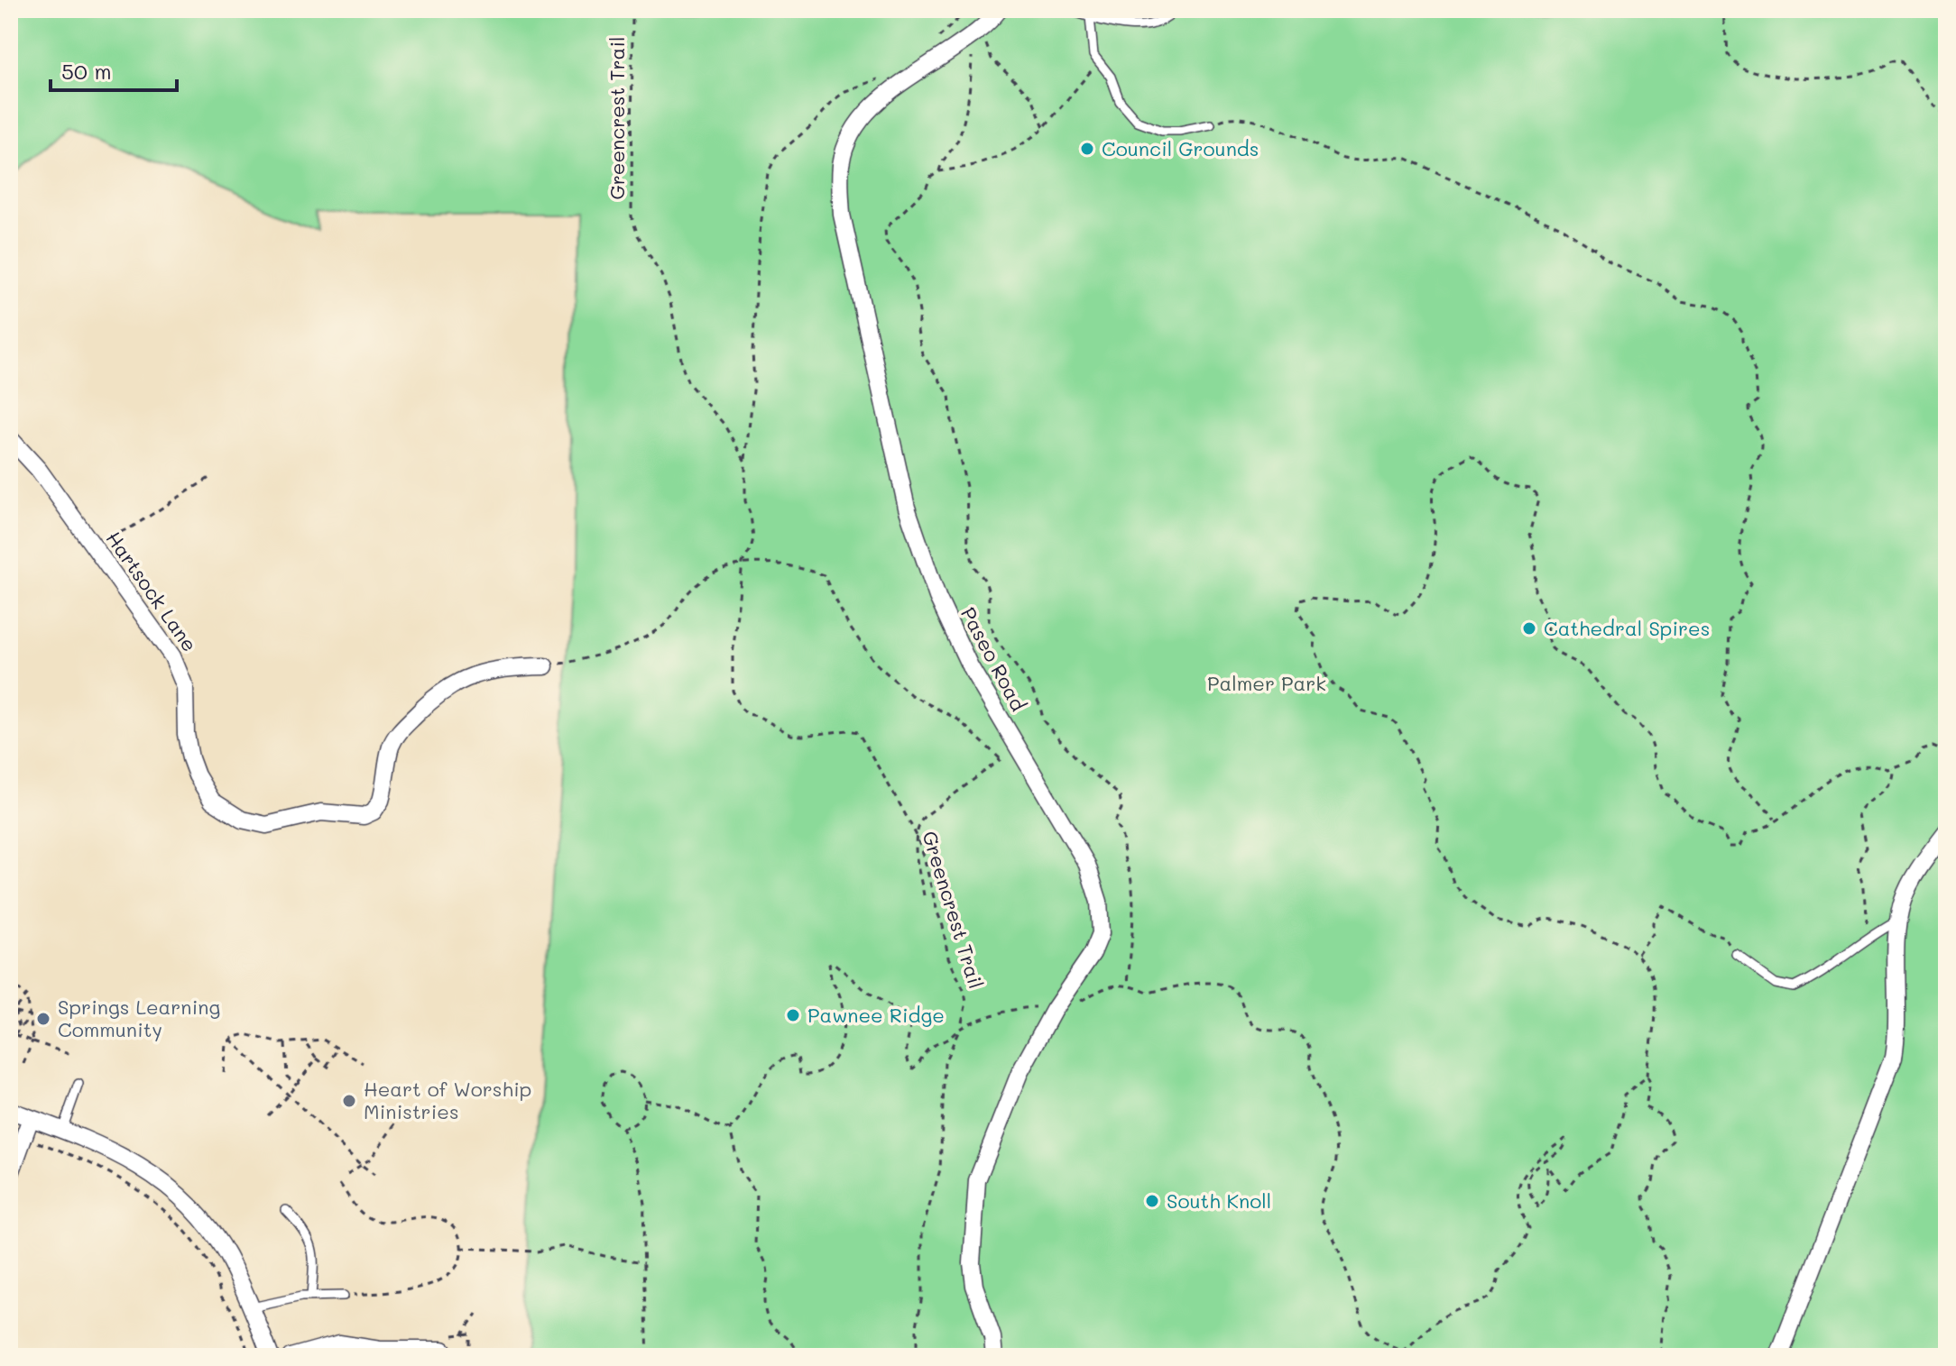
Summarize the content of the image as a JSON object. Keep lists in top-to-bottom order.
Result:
{
  "streets": {
    "street": ["Hartsock Lane", "Paseo Road"],
    "path": ["Greencrest Trail"]
  },
  "parks": ["Palmer Park"],
  "places": [
    "Council Grounds",
    "Cathedral Spires",
    "Pawnee Ridge",
    "Springs Learning Community",
    "Heart of Worship Ministries",
    "South Knoll"
  ],
  "scale_bar": "50 m"
}
